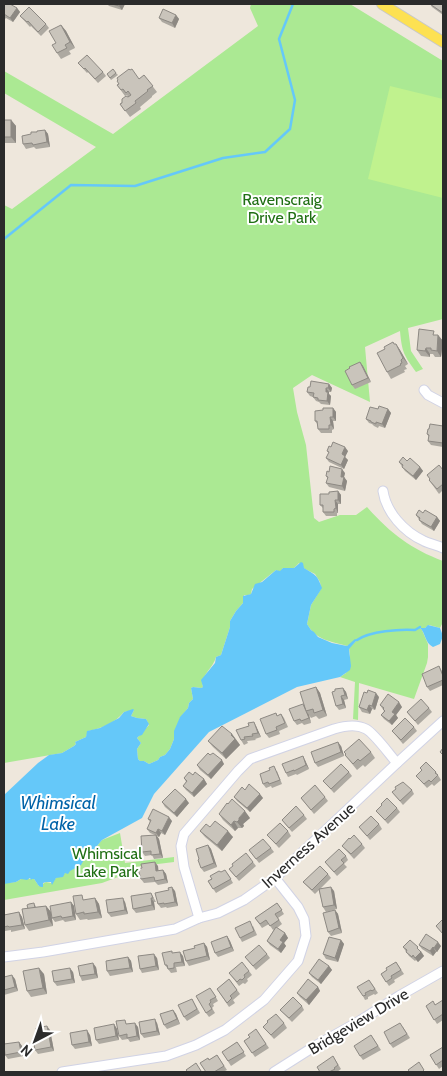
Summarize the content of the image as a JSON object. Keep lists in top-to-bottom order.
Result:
{
  "streets": {
    "street": ["Inverness Avenue", "Bridgeview Drive"]
  },
  "water": ["Whimsical Lake"],
  "parks": ["Ravenscraig Drive Park", "Whimsical Lake Park"],
  "north": "bottom left"
}
